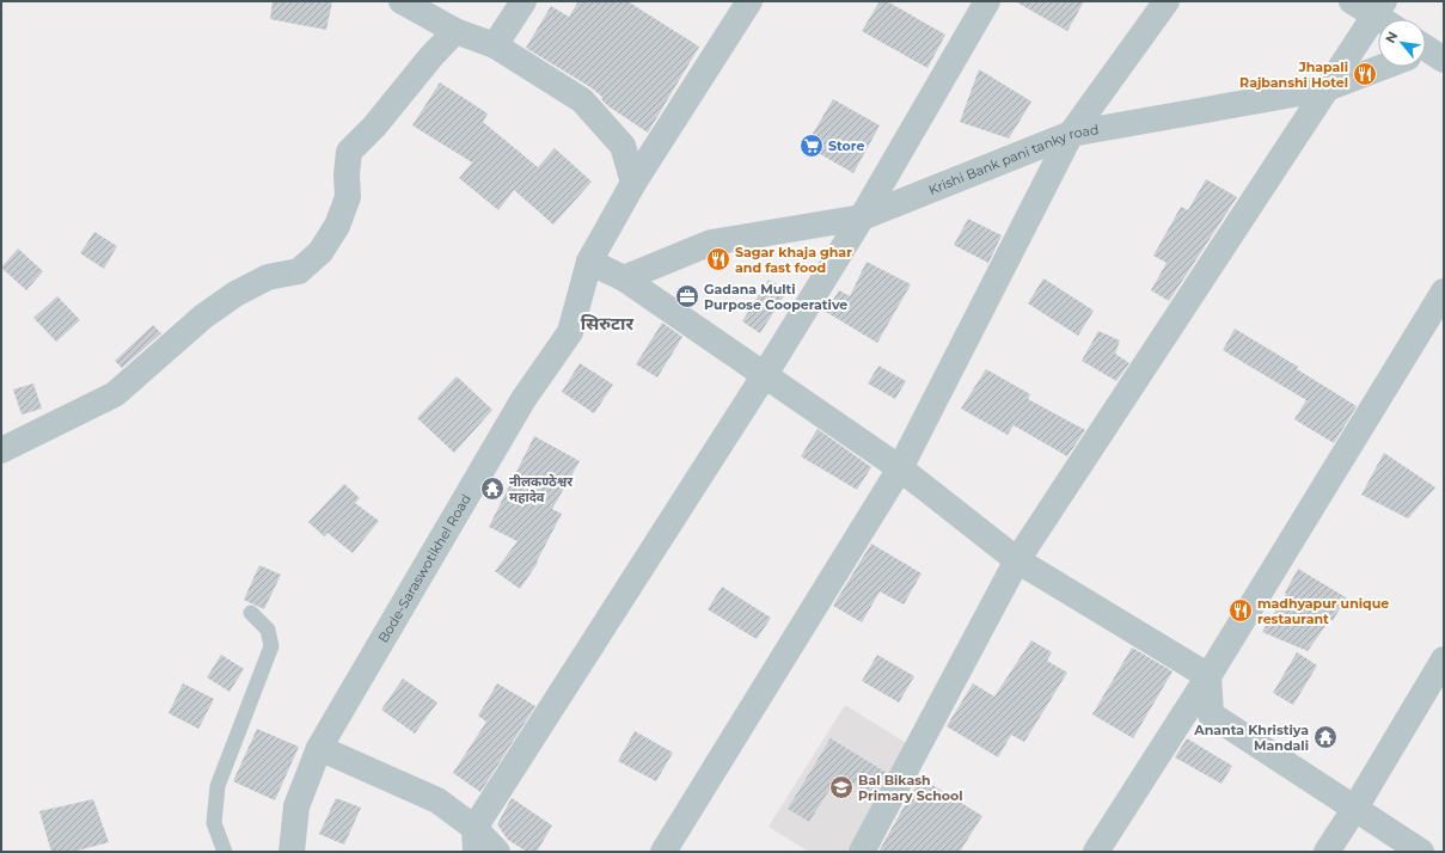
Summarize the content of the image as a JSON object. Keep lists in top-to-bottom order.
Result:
{
  "streets": {
    "street": ["Krishi Bank pani tanky road", "Bode-Saraswotikhel Road"]
  },
  "districts": ["सिरुटार"],
  "places": {
    "restaurant": ["Jhapali Rajbanshi Hotel", "Sagar khaja ghar and fast food", "madhyapur unique restaurant"],
    "supermarket": ["Store"],
    "office": ["Gadana Multi Purpose Cooperative"],
    "temple": ["नीलकण्ठेश्वर महादेव", "Ananta Khristiya Mandali"],
    "school or university": ["Bal Bikash Primary School"]
  },
  "north": "top left"
}
